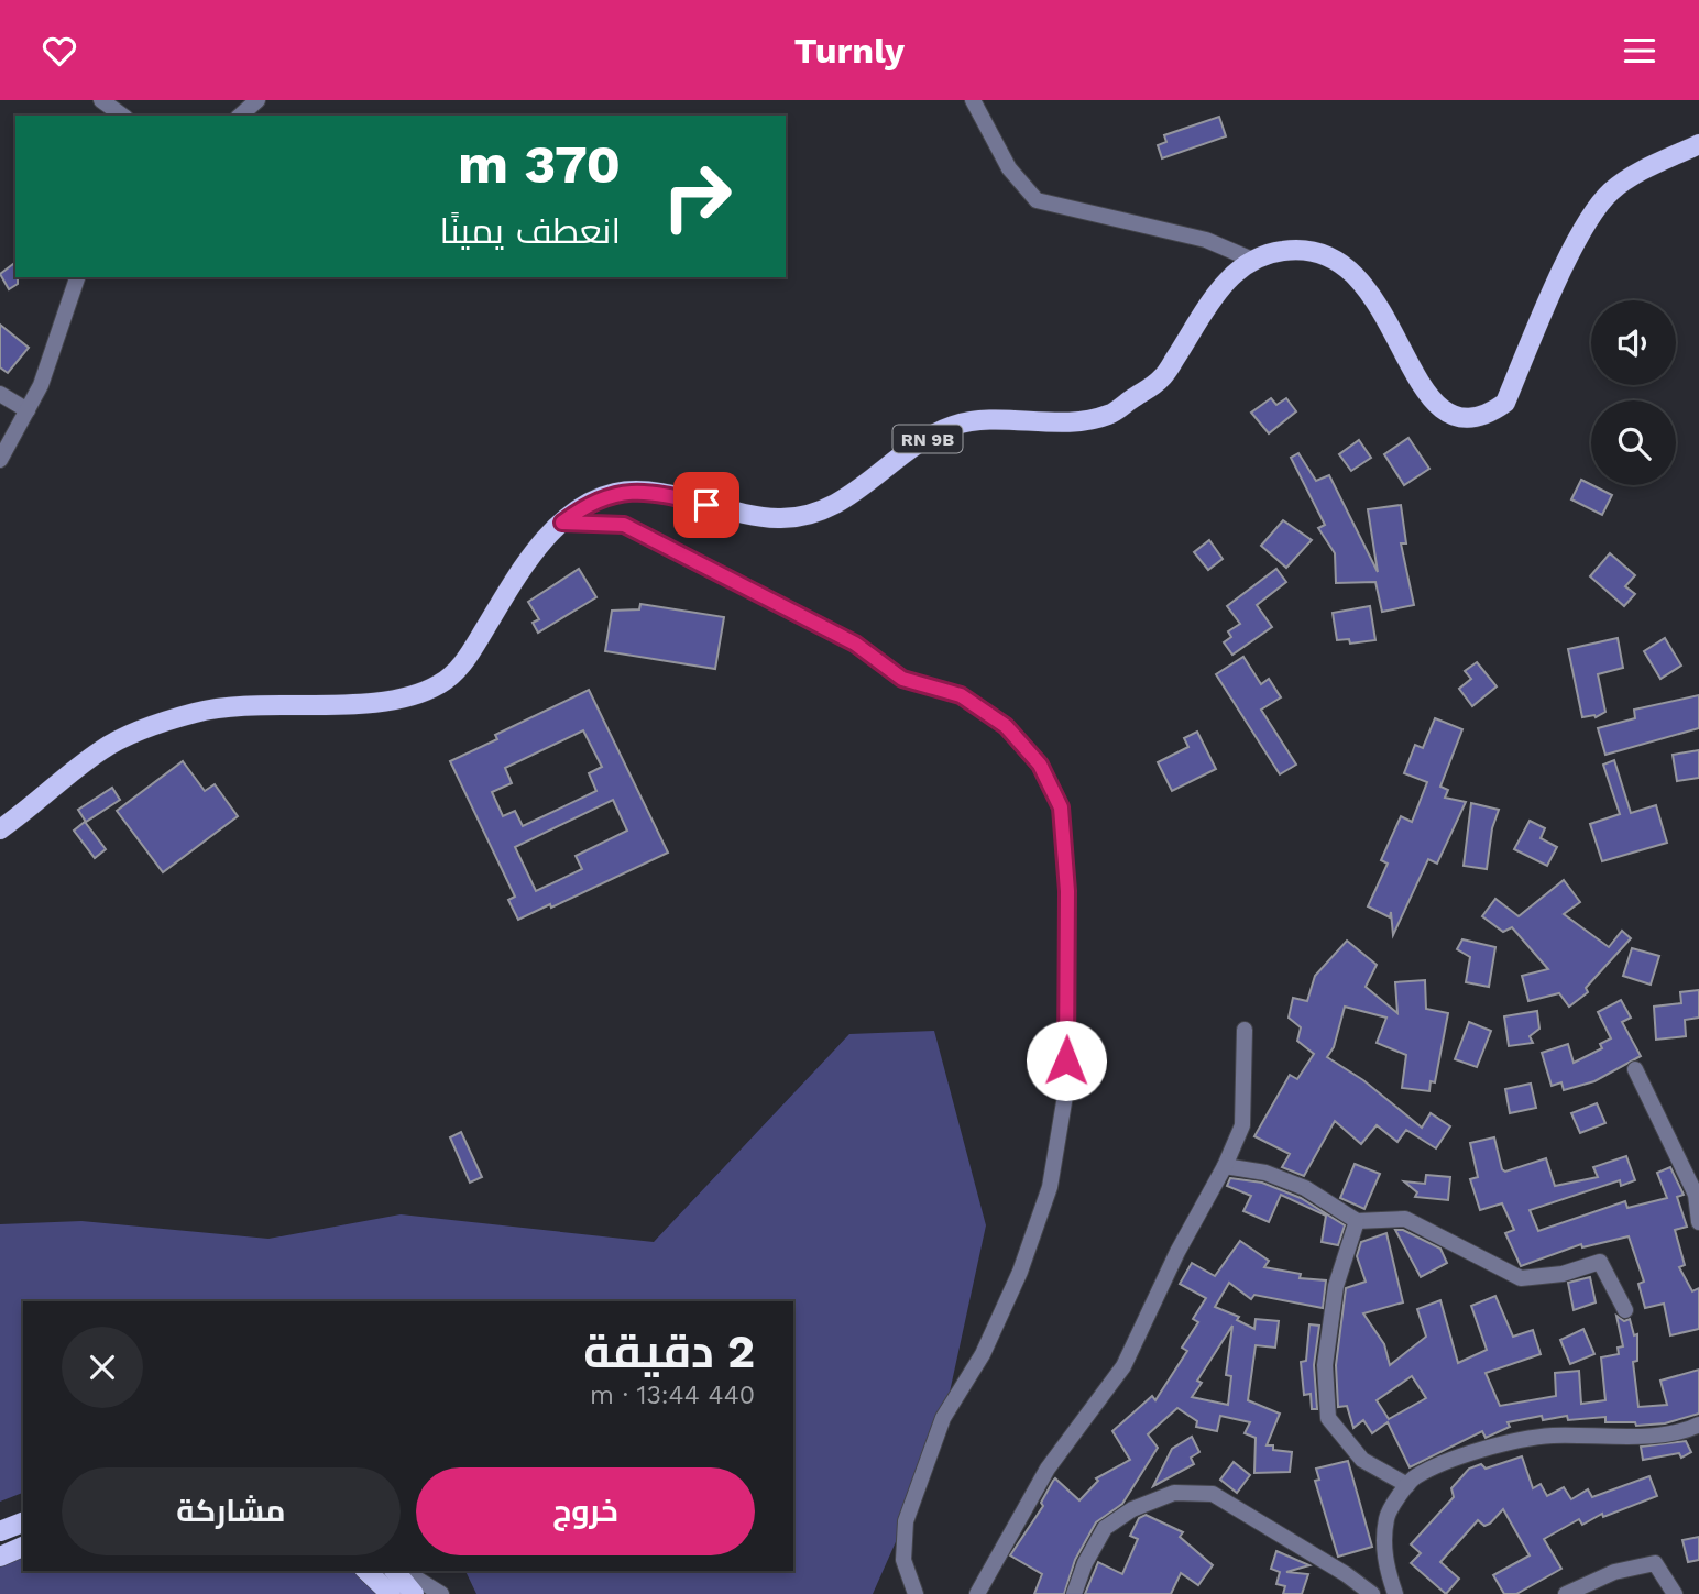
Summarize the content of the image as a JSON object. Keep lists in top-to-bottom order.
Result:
{
  "streets": {
    "main road": ["RN 9B"]
  },
  "page": {
    "header": "Turnly",
    "turn": ["370 m", "انعطف يمينًا"],
    "heading": ["2 دقيقة", "440 m · 13:44"],
    "buttons": ["خروج", "مشاركة"]
  }
}
